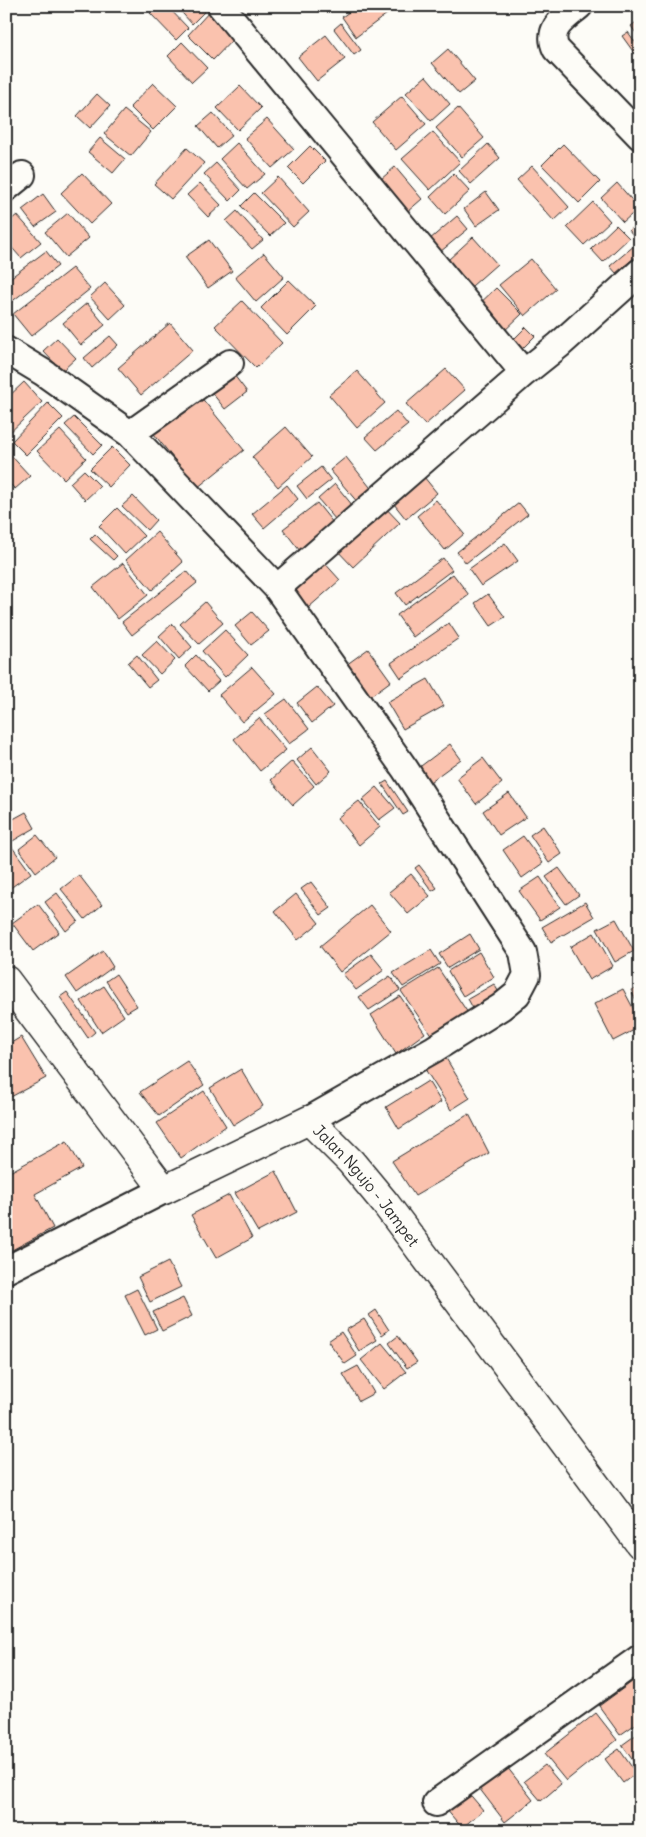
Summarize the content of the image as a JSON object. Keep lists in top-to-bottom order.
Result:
{
  "streets": {
    "street": ["Jalan Ngujo - Jampet"]
  }
}
